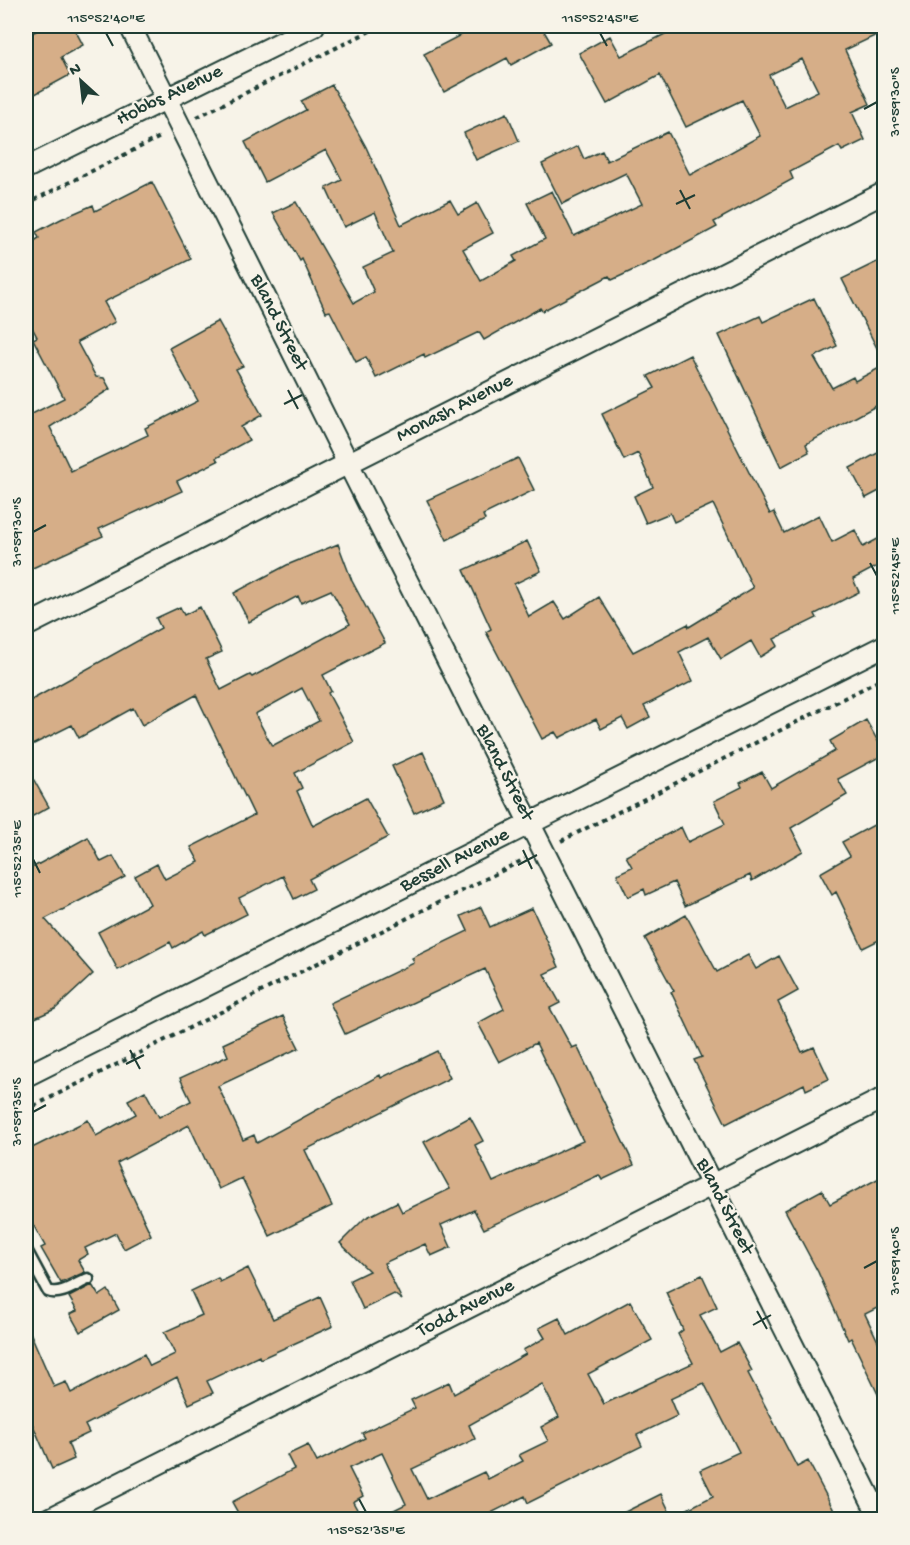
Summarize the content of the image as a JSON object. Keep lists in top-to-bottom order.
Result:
{
  "streets": {
    "street": [
      "Hobbs Avenue",
      "Bland Street",
      "Monash Avenue",
      "Bessell Avenue",
      "Todd Avenue"
    ]
  },
  "crossings": [
    ["Hobbs Avenue", "Bland Street"],
    ["Bland Street", "Monash Avenue"],
    ["Bland Street", "Bessell Avenue"],
    ["Bland Street", "Todd Avenue"]
  ],
  "north": "top left",
  "coordinates": [
    "115°52'40\"E",
    "115°52'45\"E",
    "31°59'30\"S",
    "115°52'35\"E",
    "31°59'35\"S",
    "31°59'40\"S"
  ]
}
